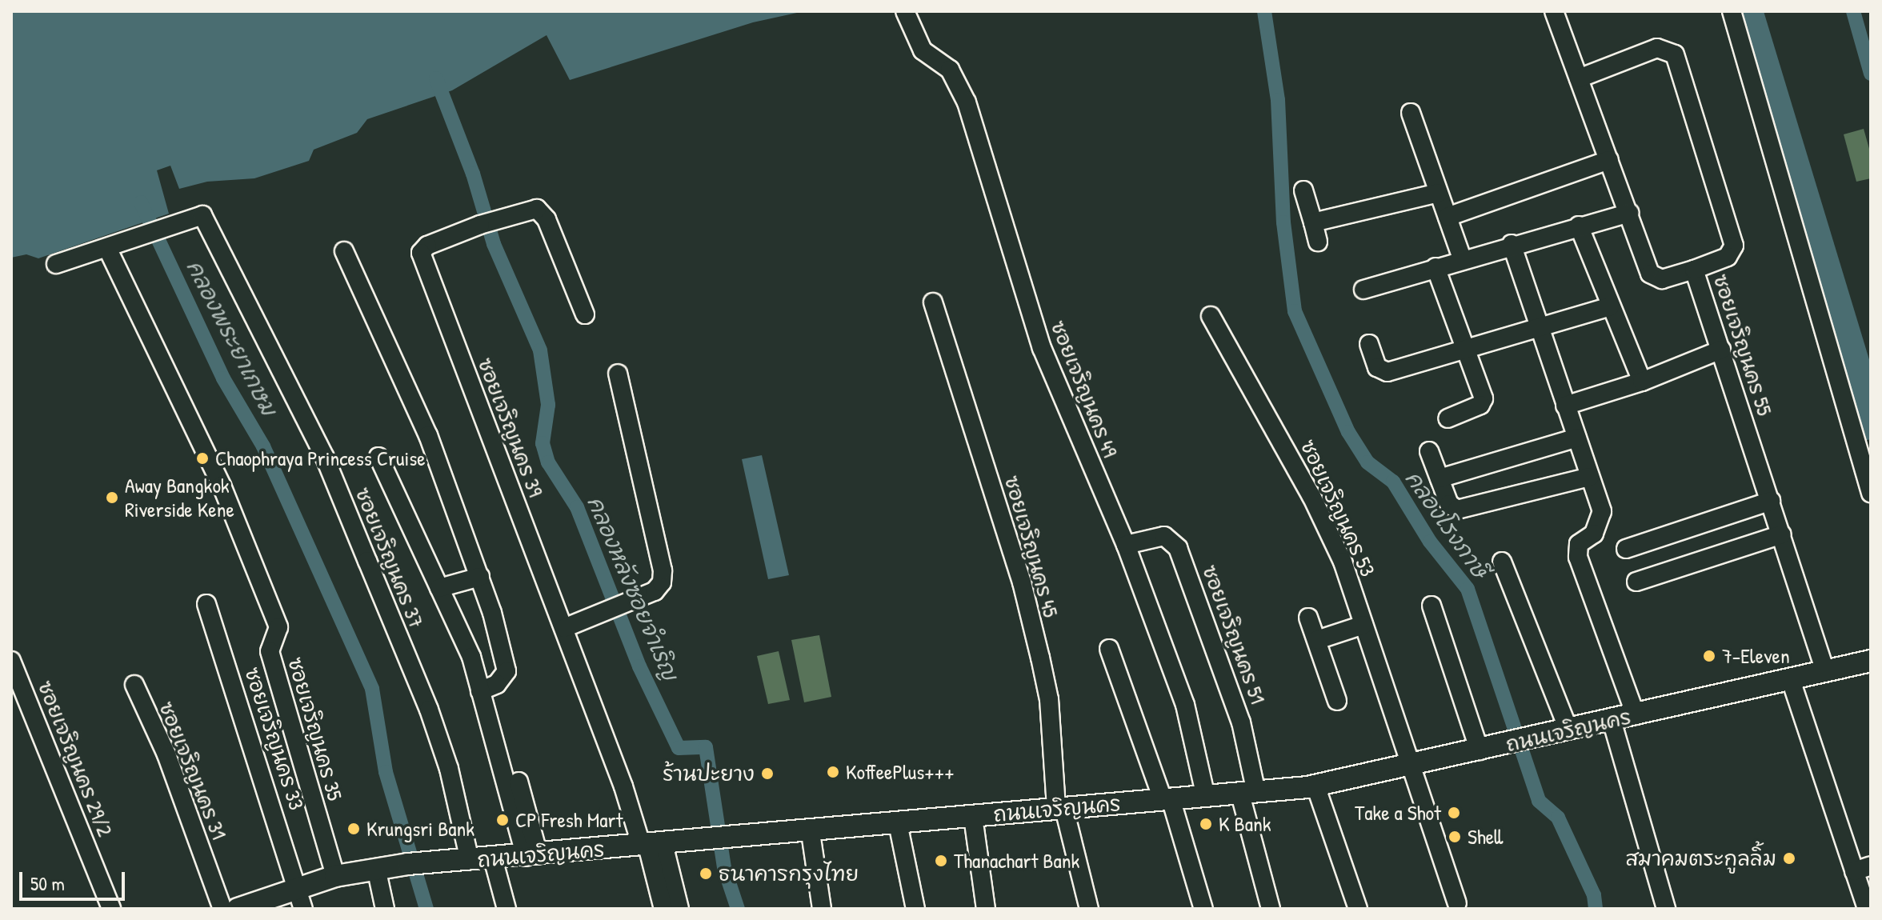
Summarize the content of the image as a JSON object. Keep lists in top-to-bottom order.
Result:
{
  "streets": {
    "main road": ["ถนนเจริญนคร"],
    "street": [
      "ซอยเจริญนคร 55",
      "ซอยเจริญนคร 49",
      "ซอยเจริญนคร 39",
      "ซอยเจริญนคร 53",
      "ซอยเจริญนคร 45",
      "ซอยเจริญนคร 37",
      "ซอยเจริญนคร 51",
      "ซอยเจริญนคร 35",
      "ซอยเจริญนคร 33",
      "ซอยเจริญนคร 29/2",
      "ซอยเจริญนคร 31"
    ]
  },
  "crossings": [
    ["ซอยเจริญนคร 55", "ถนนเจริญนคร"],
    ["ซอยเจริญนคร 49", "ซอยเจริญนคร 51"],
    ["ซอยเจริญนคร 49", "ถนนเจริญนคร"],
    ["ซอยเจริญนคร 39", "ถนนเจริญนคร"],
    ["ซอยเจริญนคร 53", "ถนนเจริญนคร"],
    ["ซอยเจริญนคร 45", "ถนนเจริญนคร"],
    ["ซอยเจริญนคร 37", "ซอยเจริญนคร 35"],
    ["ซอยเจริญนคร 37", "ถนนเจริญนคร"],
    ["ซอยเจริญนคร 51", "ถนนเจริญนคร"],
    ["ซอยเจริญนคร 35", "ถนนเจริญนคร"],
    ["ถนนเจริญนคร", "ซอยเจริญนคร 33"]
  ],
  "water": ["คลองพระยาเกษม", "คลองโรงภาษี", "คลองหลังซอยจำเริญ"],
  "places": [
    "Chaophraya Princess Cruise",
    "Away Bangkok Riverside Kene",
    "7-Eleven",
    "KoffeePlus+++",
    "ร้านปะยาง",
    "Take a Shot",
    "CP Fresh Mart",
    "K Bank",
    "Krungsri Bank",
    "Shell",
    "สมาคมตระกูลลิ้ม",
    "Thanachart Bank",
    "ธนาคารกรุงไทย"
  ],
  "scale_bar": "50 m"
}
